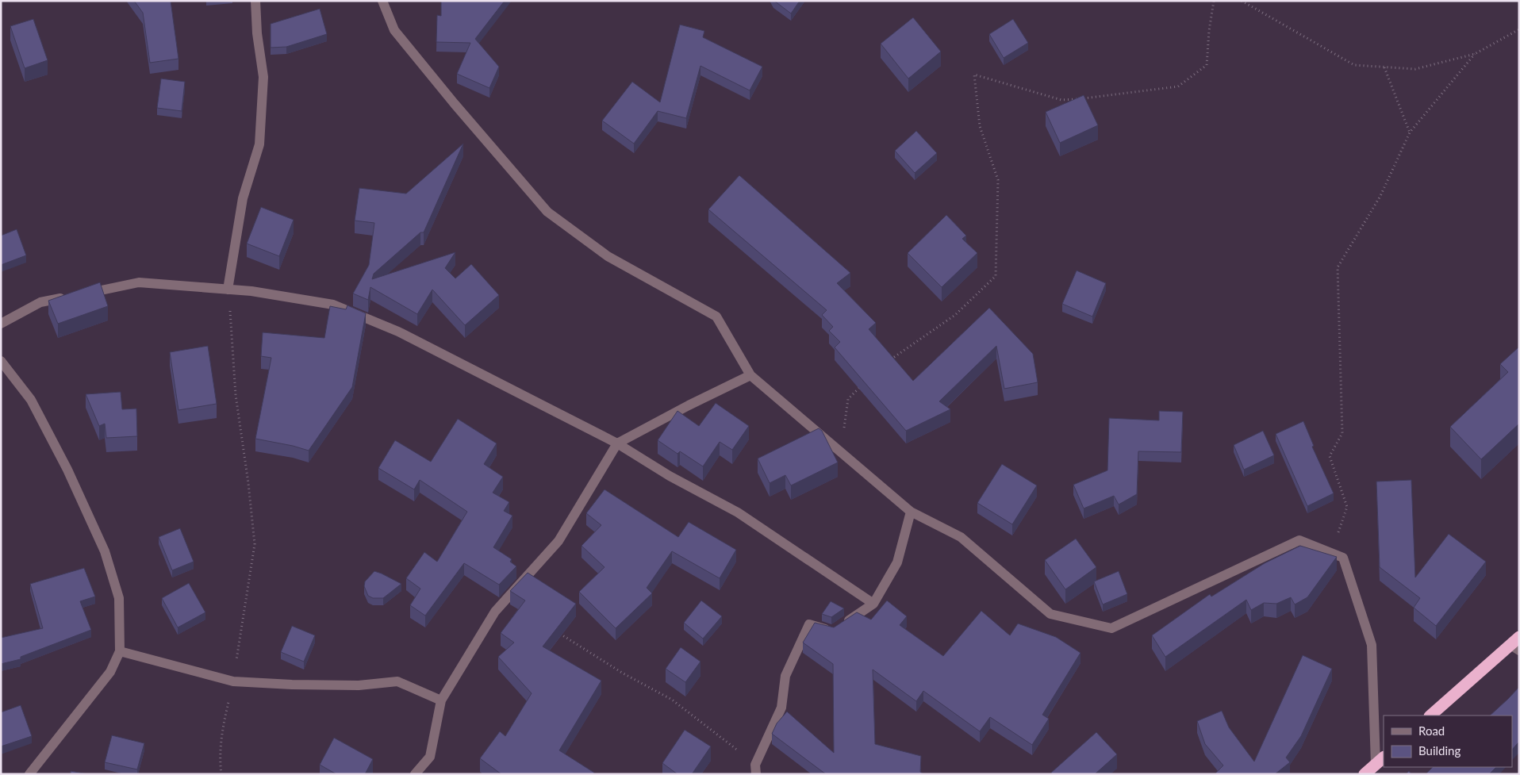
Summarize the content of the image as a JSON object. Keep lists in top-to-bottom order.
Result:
{
  "legend": ["Road", "Building"]
}
